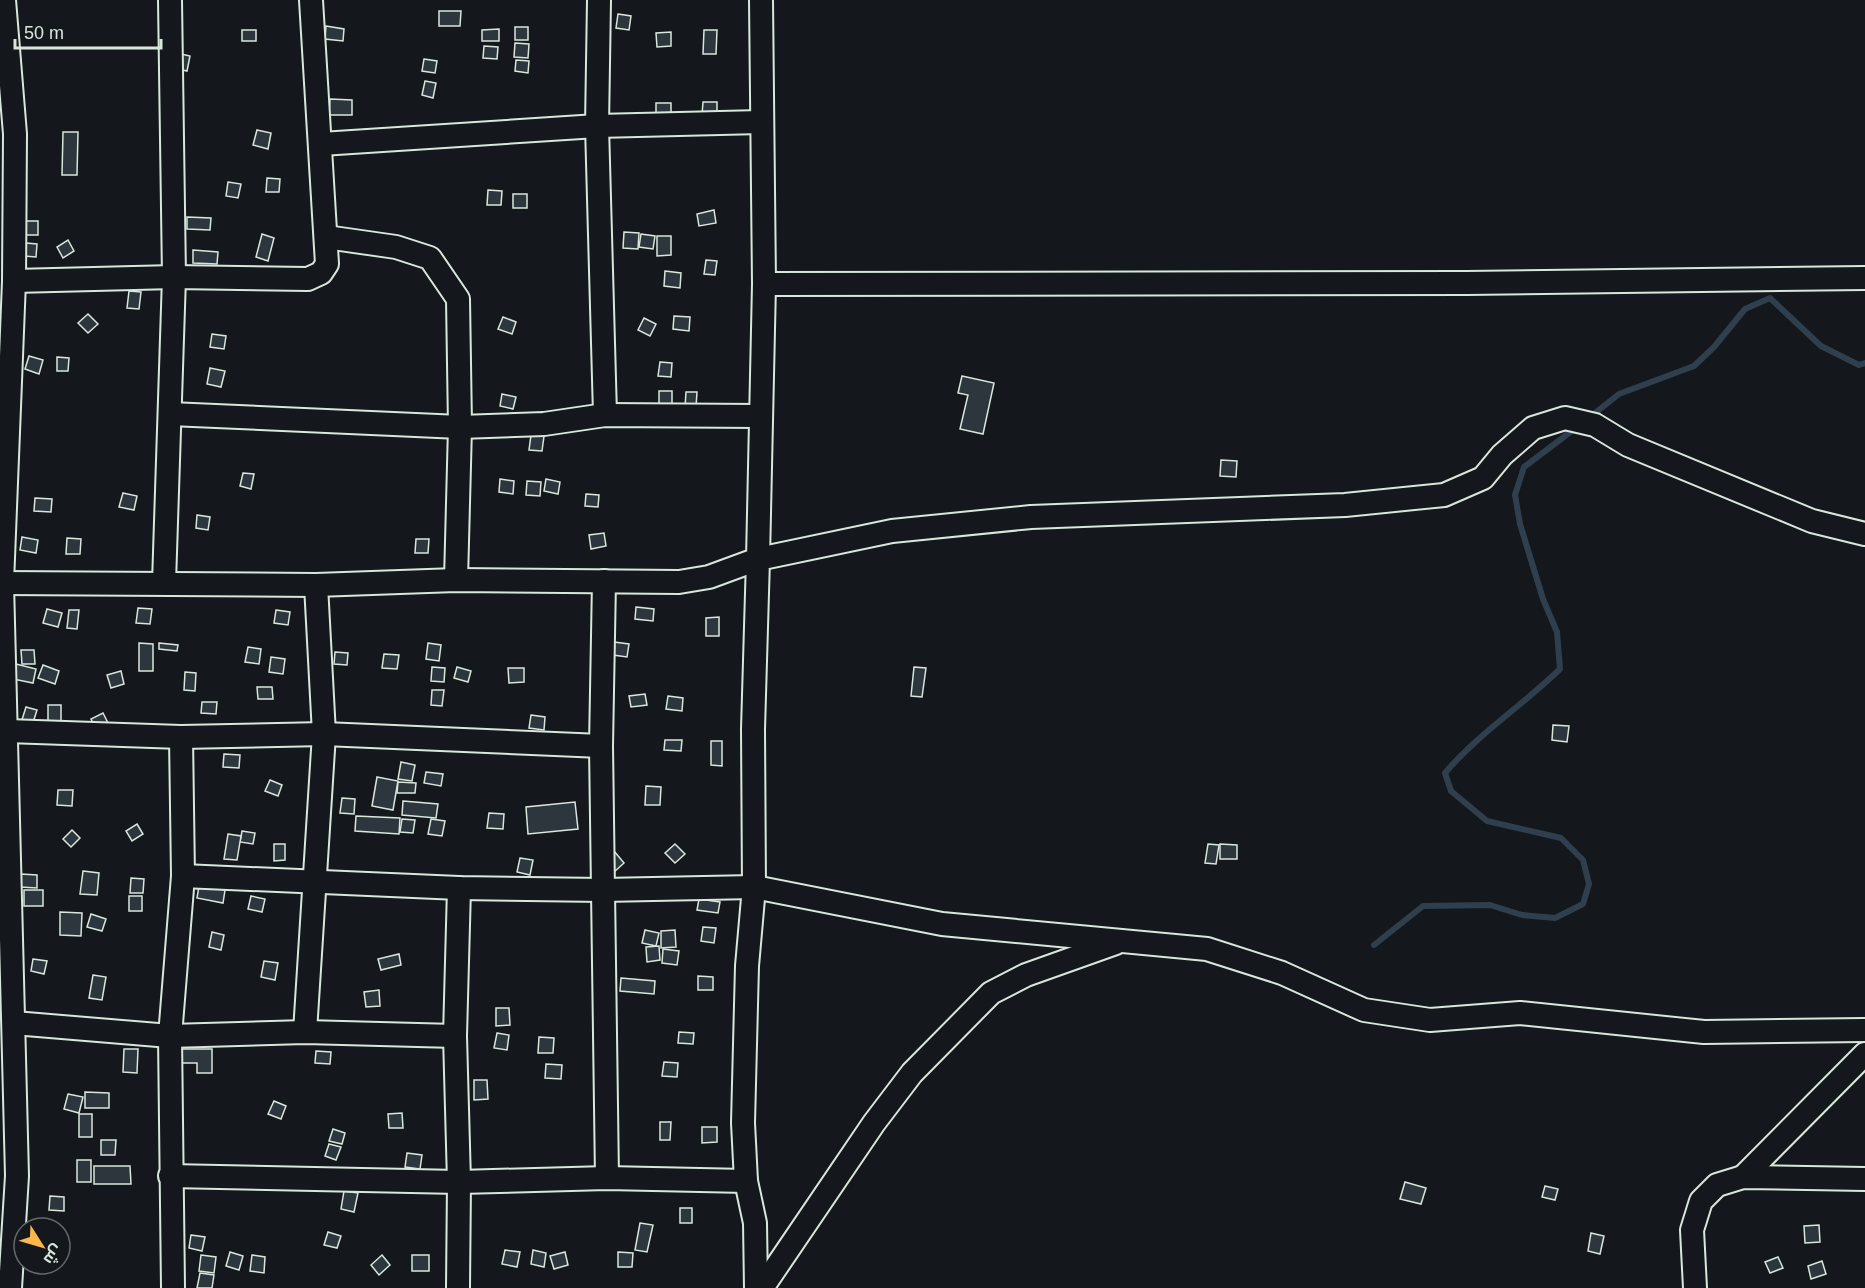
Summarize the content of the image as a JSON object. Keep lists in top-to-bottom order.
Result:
{
  "scale_bar": "50 m",
  "north": "bottom right"
}
